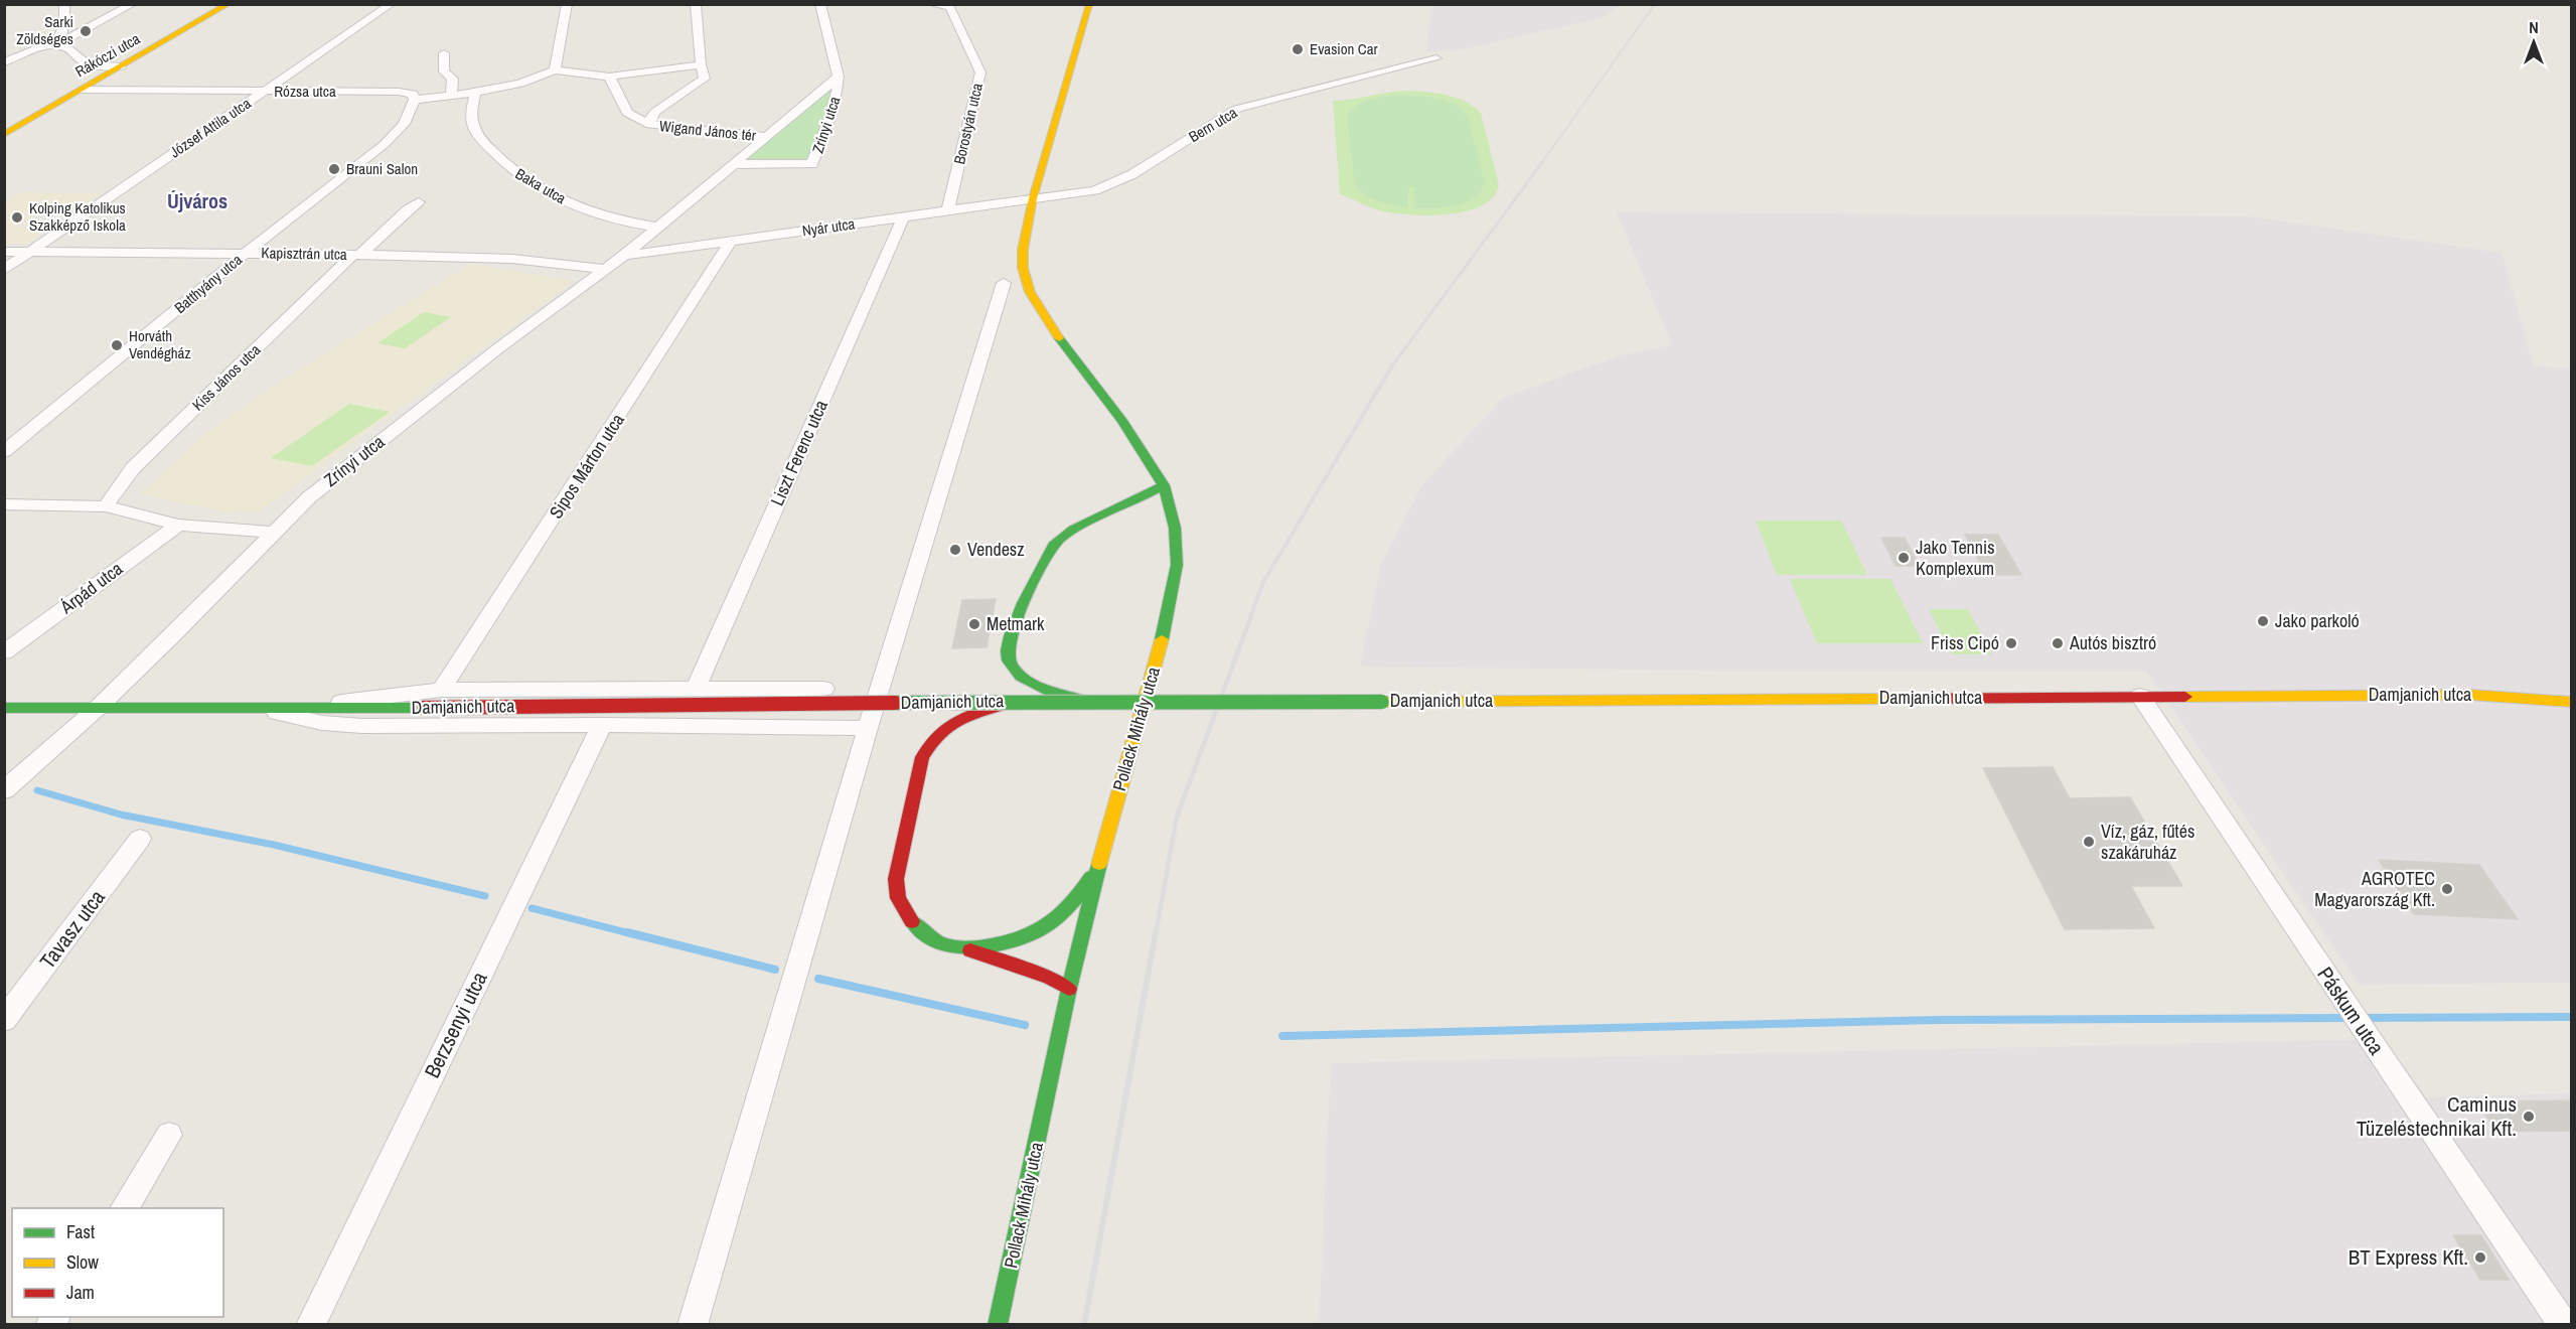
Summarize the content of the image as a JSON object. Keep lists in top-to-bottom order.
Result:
{
  "streets": {
    "main road": ["Rákóczi utca", "Damjanich utca", "Pollack Mihály utca"],
    "street": [
      "Rózsa utca",
      "Borostyán utca",
      "Zrínyi utca",
      "Bern utca",
      "József Attila utca",
      "Wigand János tér",
      "Baka utca",
      "Nyár utca",
      "Kapisztrán utca",
      "Batthyány utca",
      "Kiss János utca",
      "Liszt Ferenc utca",
      "Sipos Márton utca",
      "Árpád utca",
      "Tavasz utca",
      "Páskum utca",
      "Berzsenyi utca"
    ]
  },
  "crossings": [
    ["Rákóczi utca", "Rózsa utca"],
    ["Rózsa utca", "József Attila utca"],
    ["Rózsa utca", "Baka utca"],
    ["Rózsa utca", "Batthyány utca"],
    ["Borostyán utca", "Nyár utca"],
    ["Zrínyi utca", "Wigand János tér"],
    ["Zrínyi utca", "Baka utca"],
    ["Zrínyi utca", "Nyár utca"],
    ["Zrínyi utca", "Kapisztrán utca"],
    ["Zrínyi utca", "Damjanich utca"],
    ["Bern utca", "Nyár utca"],
    ["Bern utca", "Pollack Mihály utca"],
    ["József Attila utca", "Kapisztrán utca"],
    ["Nyár utca", "Liszt Ferenc utca"],
    ["Nyár utca", "Sipos Márton utca"],
    ["Nyár utca", "Pollack Mihály utca"],
    ["Kapisztrán utca", "Batthyány utca"],
    ["Kapisztrán utca", "Kiss János utca"],
    ["Liszt Ferenc utca", "Damjanich utca"],
    ["Sipos Márton utca", "Damjanich utca"],
    ["Damjanich utca", "Páskum utca"],
    ["Damjanich utca", "Berzsenyi utca"]
  ],
  "districts": ["Újváros"],
  "places": [
    "Sarki Zöldséges",
    "Evasion Car",
    "Brauni Salon",
    "Kolping Katolikus Szakképző Iskola",
    "Horváth Vendégház",
    "Vendesz",
    "Jako Tennis Komplexum",
    "Jako parkoló",
    "Metmark",
    "Friss Cipó",
    "Autós bisztró",
    "Víz, gáz, fűtés szakáruház",
    "AGROTEC Magyarország Kft.",
    "Caminus Tüzeléstechnikai Kft.",
    "BT Express Kft."
  ],
  "legend": ["Fast", "Slow", "Jam"],
  "north": "top"
}
